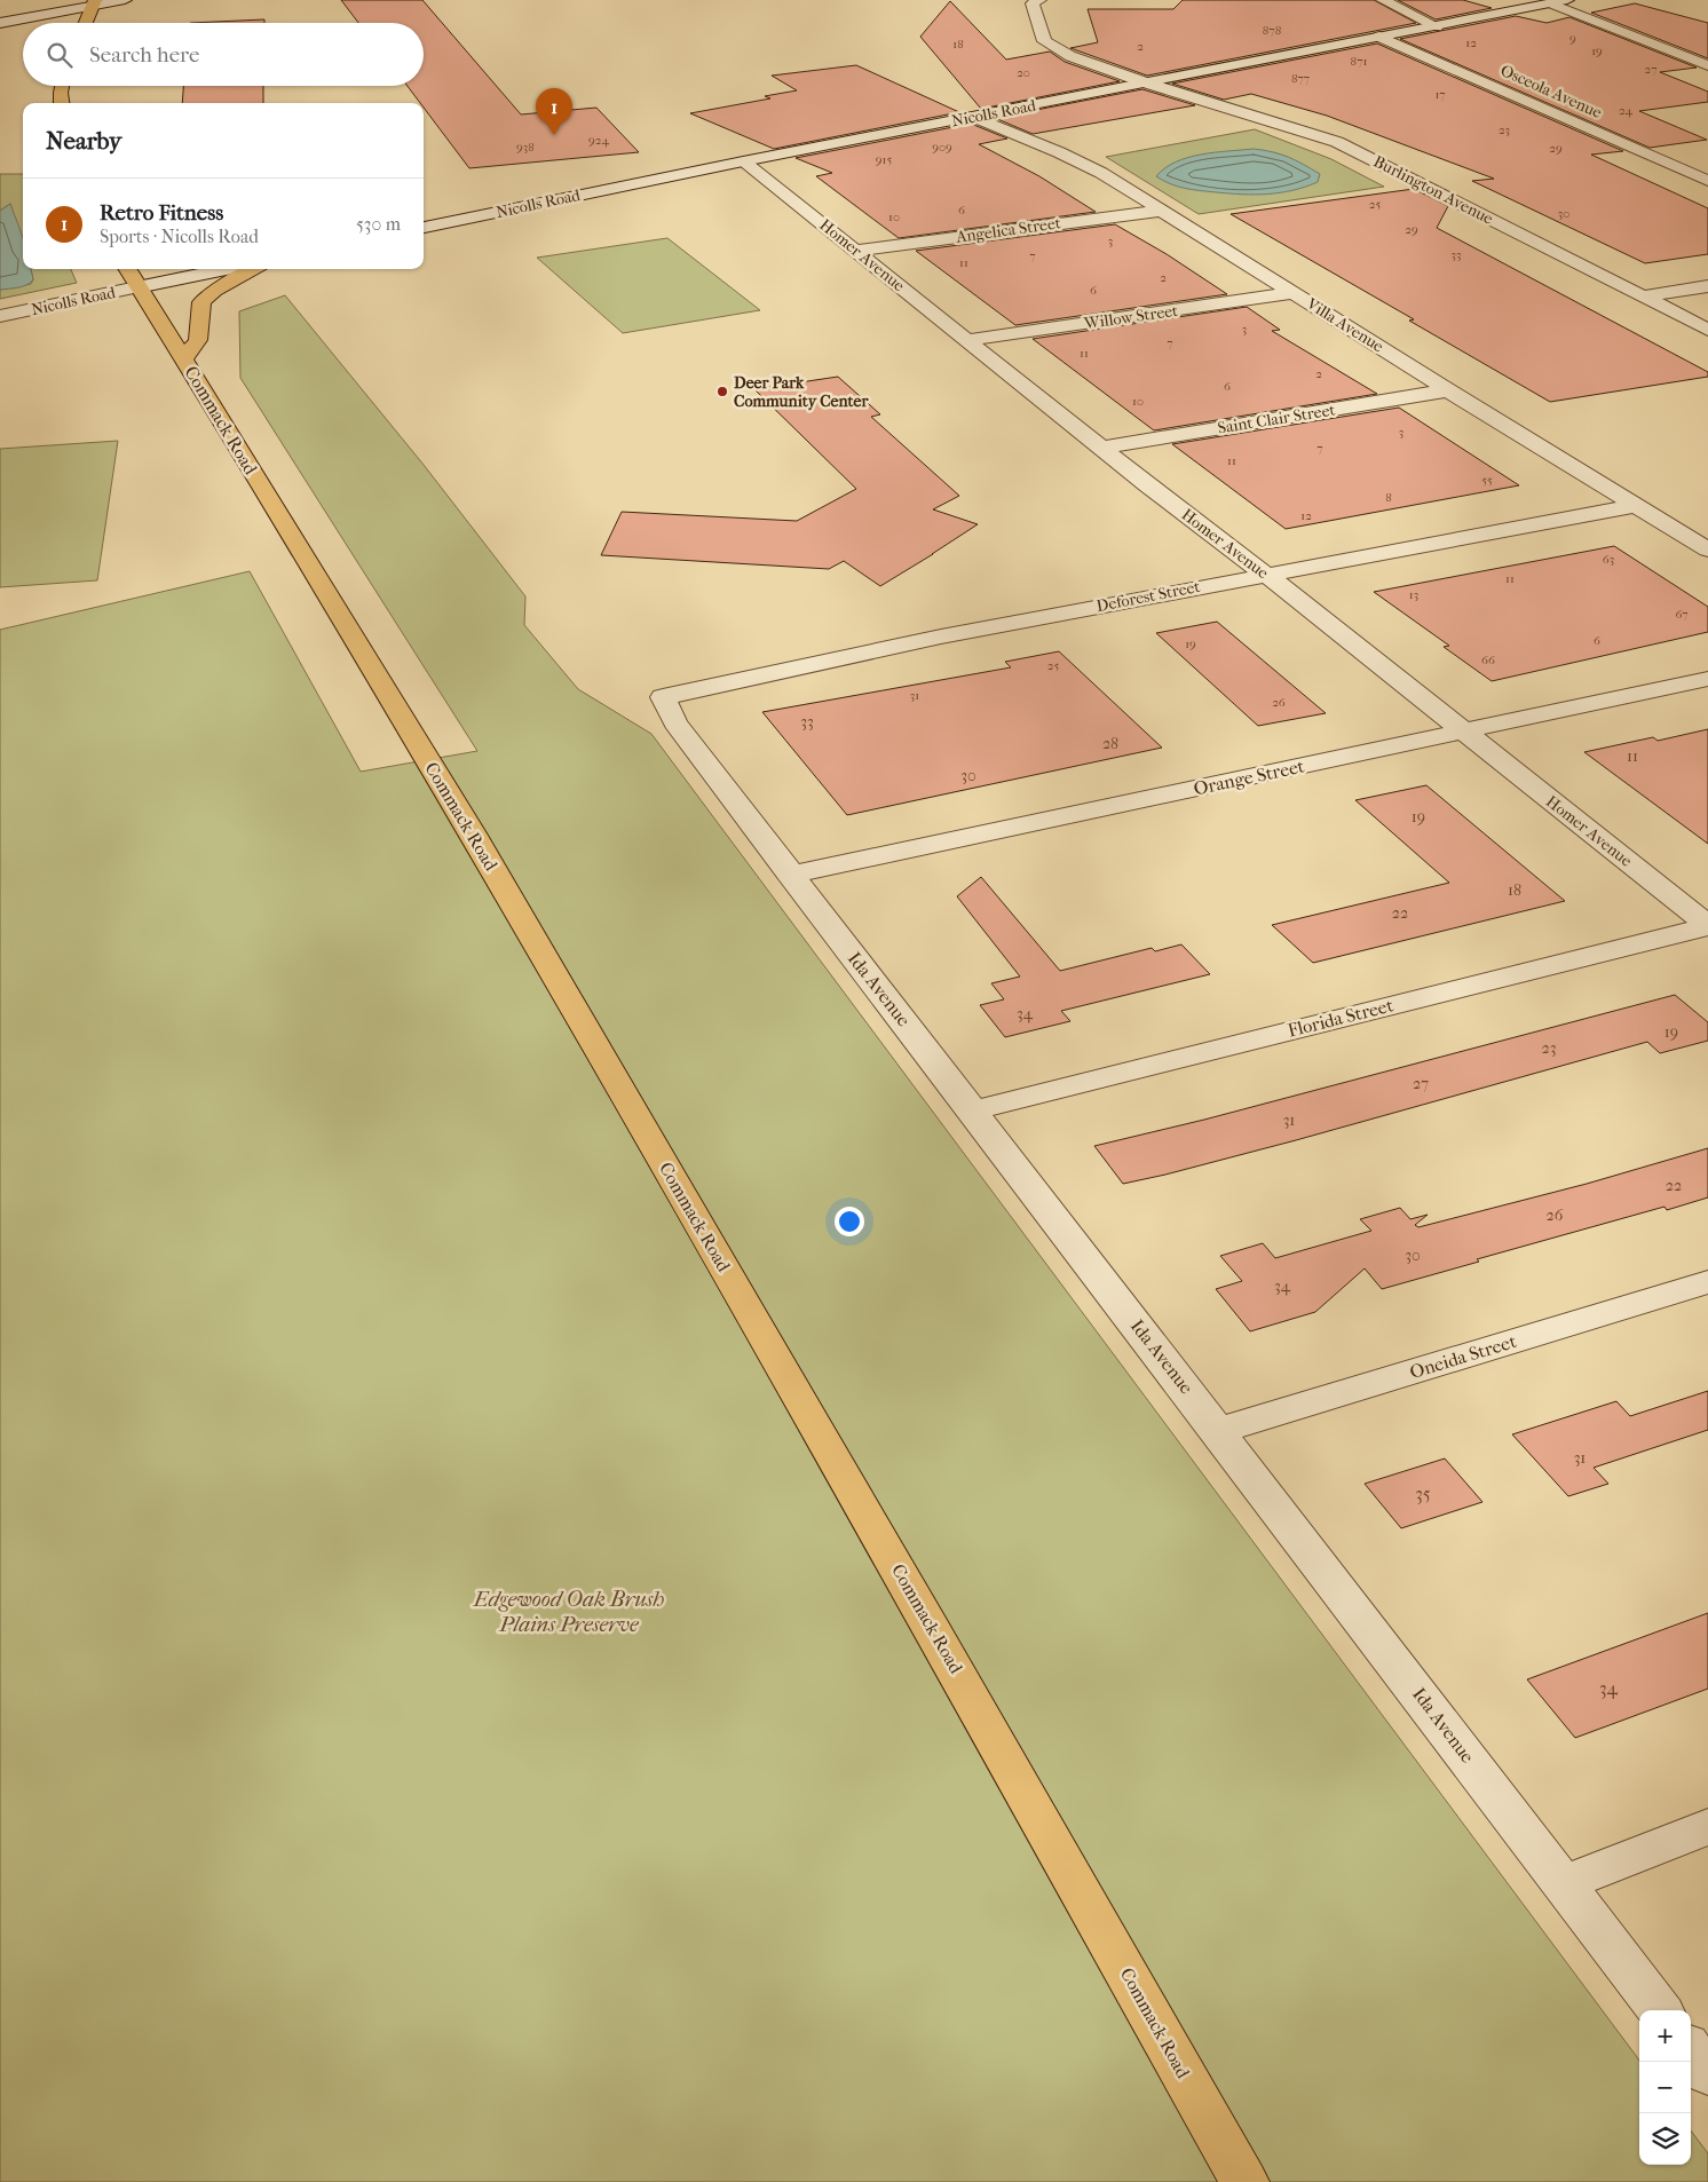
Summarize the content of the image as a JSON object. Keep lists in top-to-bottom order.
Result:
{
  "streets": {
    "main road": ["Commack Road"],
    "street": [
      "Osceola Avenue",
      "Nicolls Road",
      "Burlington Avenue",
      "Angelica Street",
      "Homer Avenue",
      "Willow Street",
      "Villa Avenue",
      "Saint Clair Street",
      "Deforest Street",
      "Orange Street",
      "Ida Avenue",
      "Florida Street",
      "Oneida Street"
    ]
  },
  "crossings": [
    ["Osceola Avenue", "Nicolls Road"],
    ["Nicolls Road", "Burlington Avenue"],
    ["Nicolls Road", "Homer Avenue"],
    ["Nicolls Road", "Villa Avenue"],
    ["Nicolls Road", "Commack Road"],
    ["Angelica Street", "Homer Avenue"],
    ["Angelica Street", "Villa Avenue"],
    ["Homer Avenue", "Willow Street"],
    ["Homer Avenue", "Saint Clair Street"],
    ["Homer Avenue", "Deforest Street"],
    ["Homer Avenue", "Orange Street"],
    ["Homer Avenue", "Florida Street"],
    ["Willow Street", "Villa Avenue"],
    ["Villa Avenue", "Saint Clair Street"],
    ["Villa Avenue", "Deforest Street"],
    ["Deforest Street", "Ida Avenue"],
    ["Orange Street", "Ida Avenue"],
    ["Ida Avenue", "Florida Street"],
    ["Ida Avenue", "Oneida Street"]
  ],
  "parks": ["Edgewood Oak Brush Plains Preserve"],
  "places": ["Deer Park Community Center"],
  "house_numbers": [
    "878",
    "9",
    "12",
    "18",
    "2",
    "19",
    "871",
    "27",
    "20",
    "877",
    "17",
    "24",
    "23",
    "924",
    "938",
    "909",
    "29",
    "915",
    "25",
    "6",
    "30",
    "10",
    "29",
    "3",
    "33",
    "7",
    "11",
    "2",
    "6",
    "3",
    "7",
    "11",
    "2",
    "6",
    "10",
    "3",
    "7",
    "11",
    "55",
    "8",
    "12",
    "63",
    "11",
    "13",
    "67",
    "6",
    "19",
    "66",
    "25",
    "31",
    "26",
    "33",
    "28",
    "11",
    "30",
    "19",
    "18",
    "22",
    "34",
    "19",
    "23",
    "27",
    "31",
    "22",
    "26",
    "30",
    "34",
    "31",
    "35",
    "34"
  ],
  "page": {
    "search": "Search here",
    "pins": "1",
    "heading": "Nearby",
    "list": [
      {
        "mark": "1",
        "name": "Retro Fitness",
        "note": "Sports · Nicolls Road",
        "value": "530 m"
      }
    ],
    "map_buttons": ["+", "−"]
  }
}
